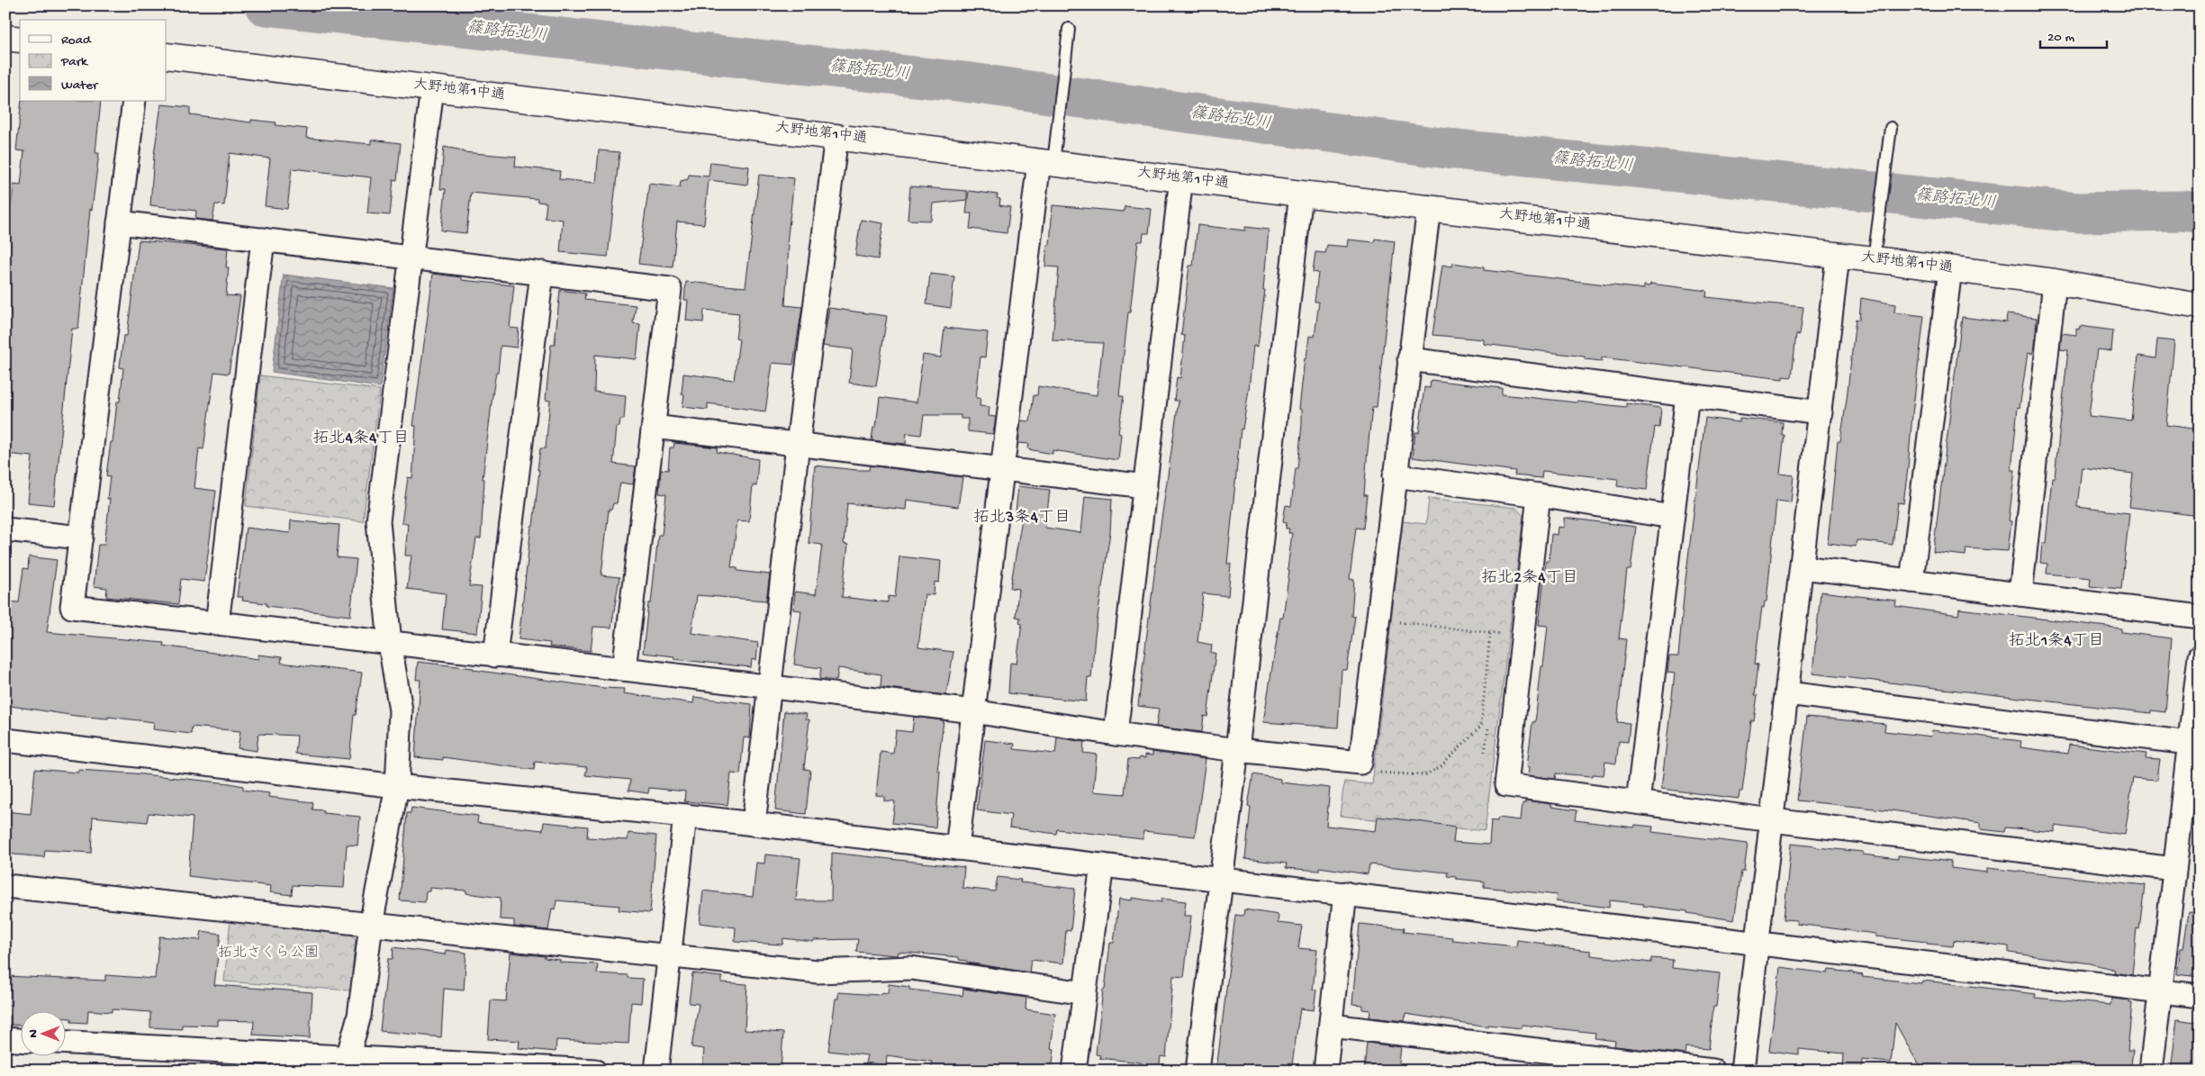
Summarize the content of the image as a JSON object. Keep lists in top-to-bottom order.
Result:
{
  "streets": {
    "street": ["大野地第1中通"]
  },
  "districts": [
    "拓北4条4丁目",
    "拓北3条4丁目",
    "拓北2条4丁目",
    "拓北1条4丁目"
  ],
  "water": ["篠路拓北川"],
  "parks": ["拓北さくら公園"],
  "legend": ["Road", "Park", "Water"],
  "scale_bar": "20 m",
  "north": "left"
}
